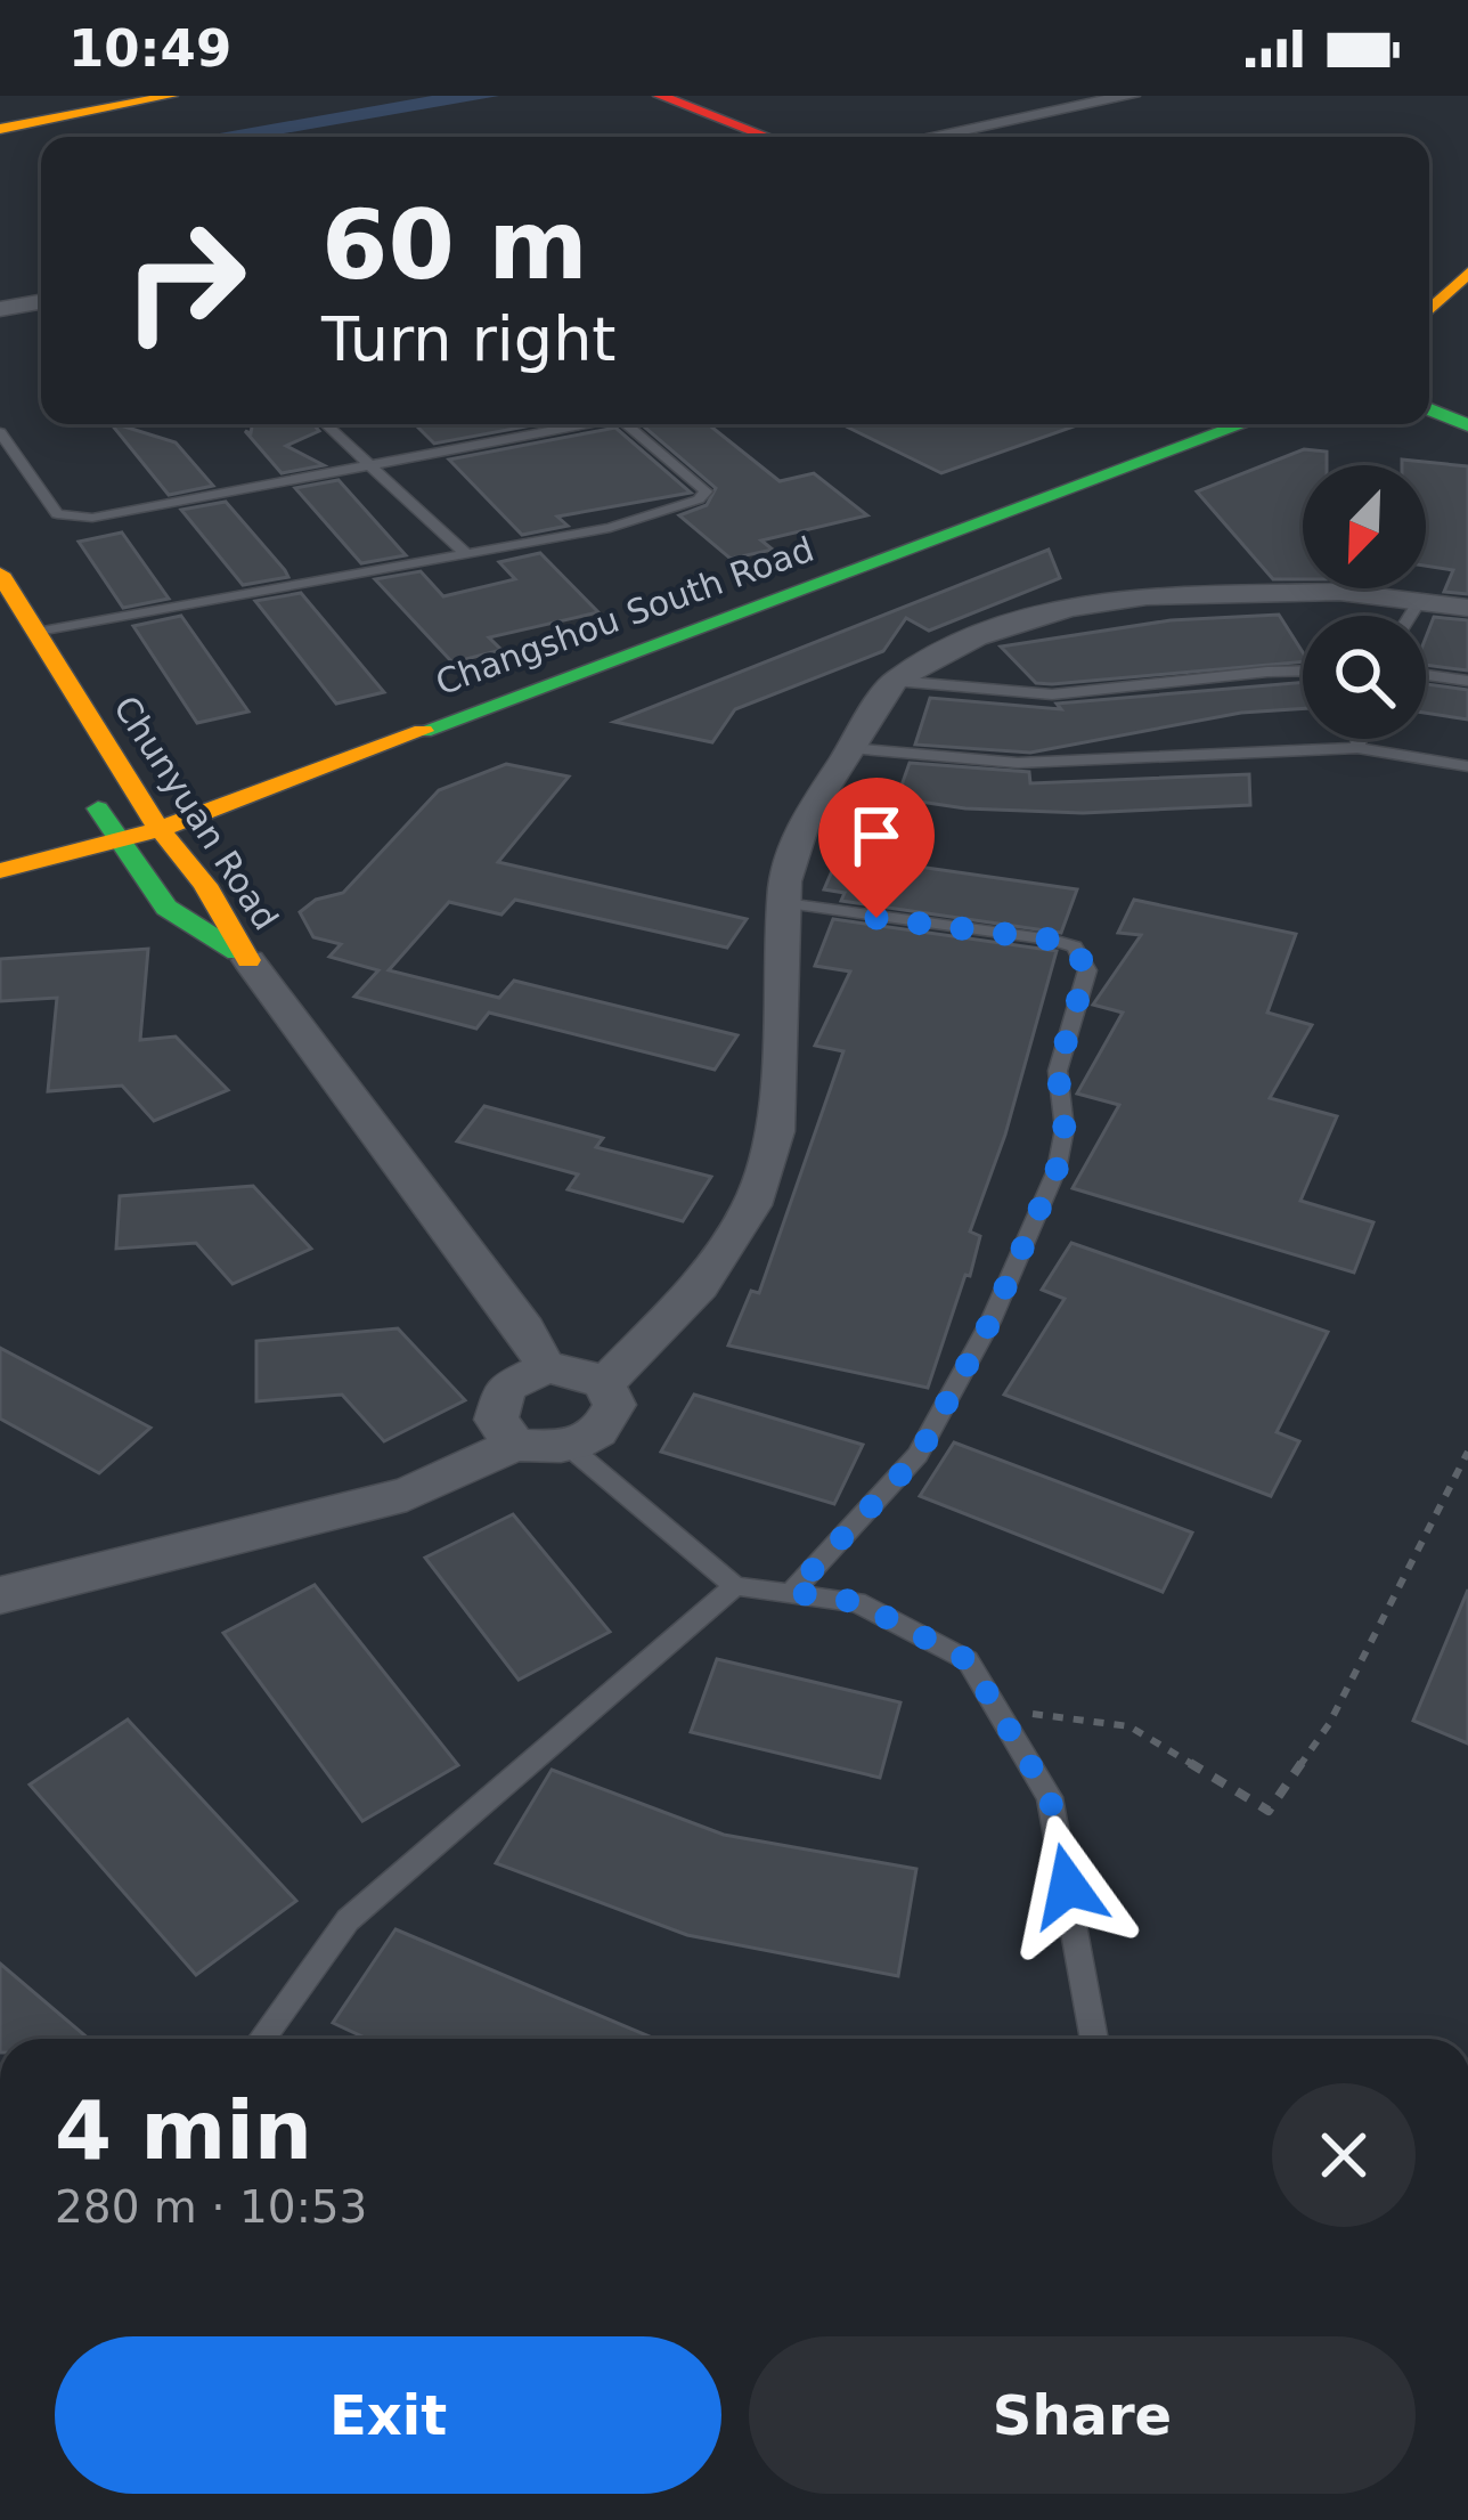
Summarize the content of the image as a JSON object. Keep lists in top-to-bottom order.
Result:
{
  "streets": {
    "main road": ["Changshou South Road", "Chunyuan Road"]
  },
  "crossings": [
    ["Changshou South Road", "Chunyuan Road"]
  ],
  "north": "bottom left",
  "page": {
    "status": "10:49",
    "turn": ["60 m", "Turn right"],
    "heading": ["4 min", "280 m · 10:53"],
    "buttons": ["Exit", "Share"]
  }
}
